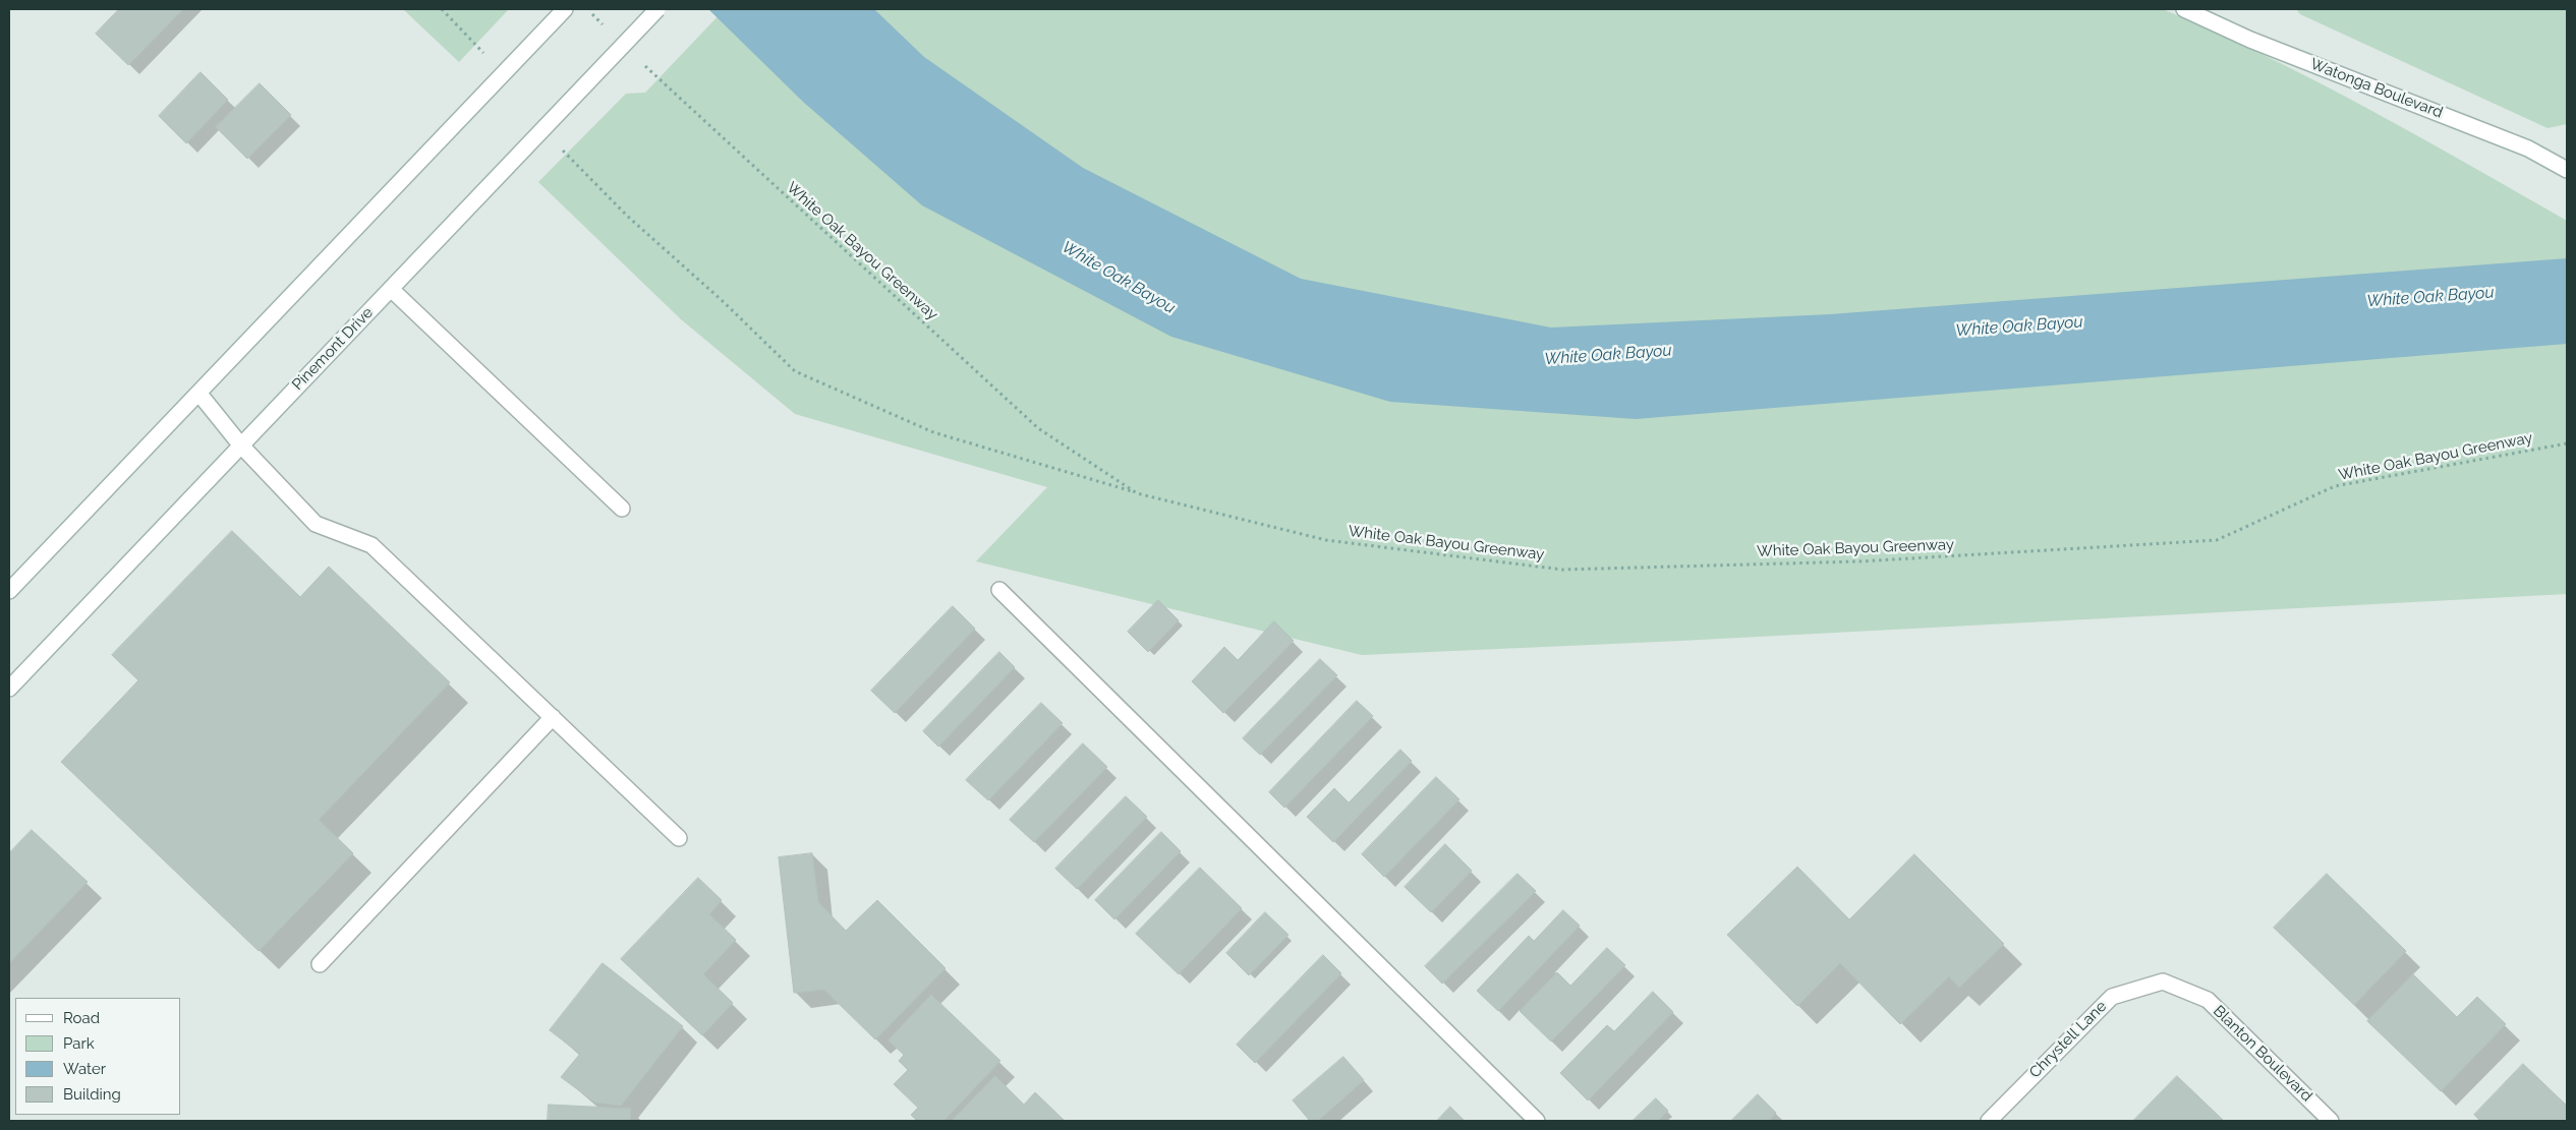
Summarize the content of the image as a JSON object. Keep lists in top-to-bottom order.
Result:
{
  "streets": {
    "main road": [
      "Watonga Boulevard",
      "Pinemont Drive",
      "Chrystell Lane",
      "Blanton Boulevard"
    ],
    "path": ["White Oak Bayou Greenway"]
  },
  "crossings": [
    ["Chrystell Lane", "Blanton Boulevard"]
  ],
  "water": ["White Oak Bayou"],
  "legend": [
    "Road",
    "Park",
    "Water",
    "Building"
  ]
}
